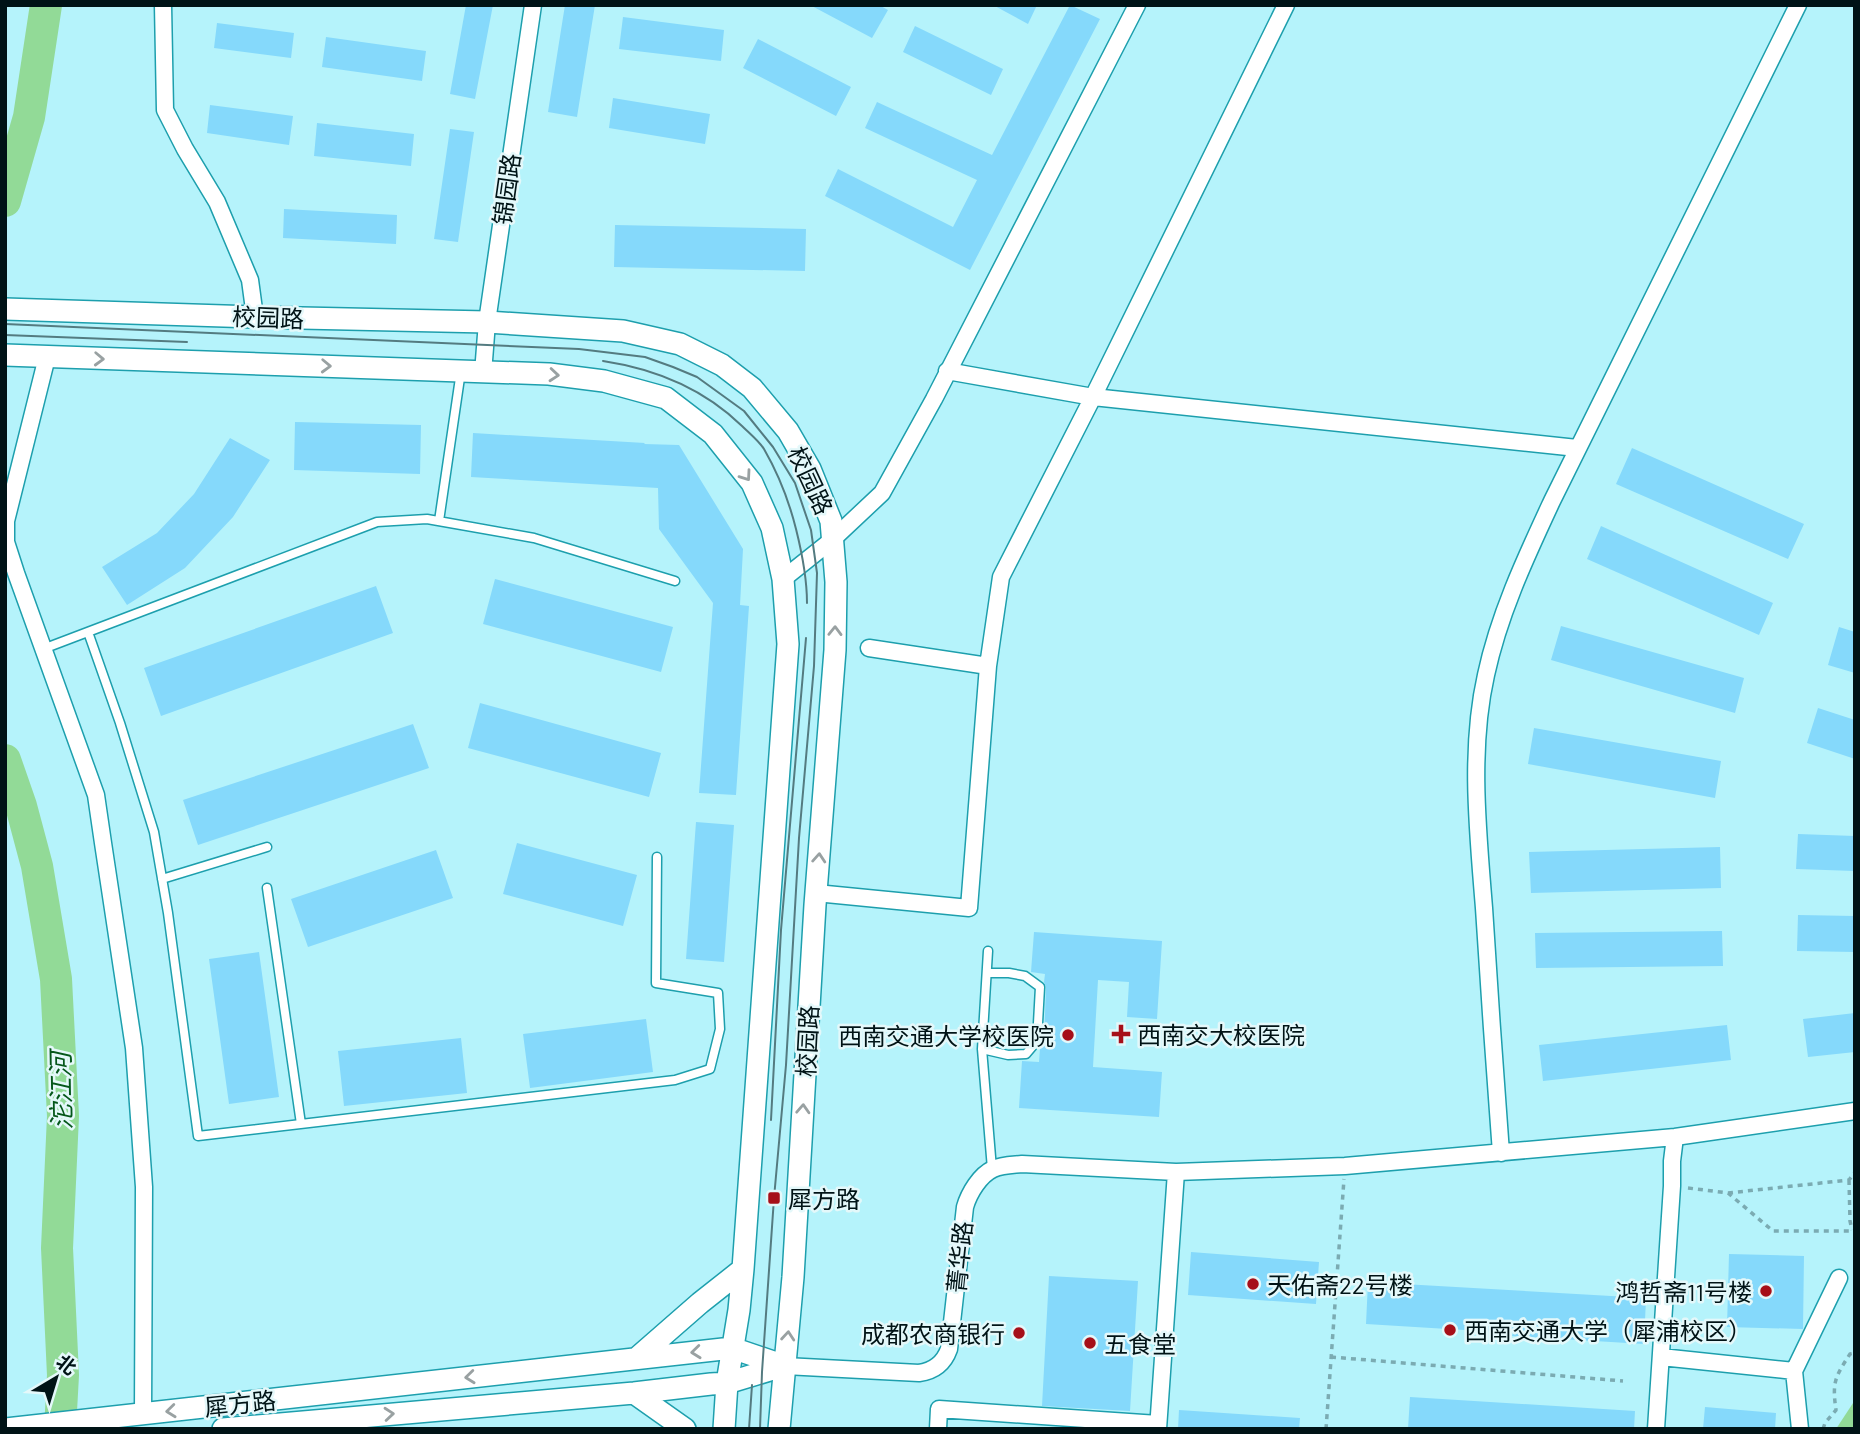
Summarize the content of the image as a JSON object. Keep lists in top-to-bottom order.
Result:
{
  "streets": {
    "street": [
      "锦园路",
      "校园路",
      "菁华路",
      "犀方路"
    ]
  },
  "crossings": [
    ["锦园路", "校园路"],
    ["校园路", "菁华路"],
    ["校园路", "犀方路"],
    ["菁华路", "犀方路"]
  ],
  "water": ["沱江河"],
  "places": {
    "health": ["西南交大校医院"],
    "other": [
      "西南交通大学校医院",
      "天佑斋22号楼",
      "鸿哲斋11号楼",
      "西南交通大学（犀浦校区）",
      "成都农商银行",
      "五食堂"
    ],
    "transit": ["犀方路"]
  },
  "north": "top right"
}
